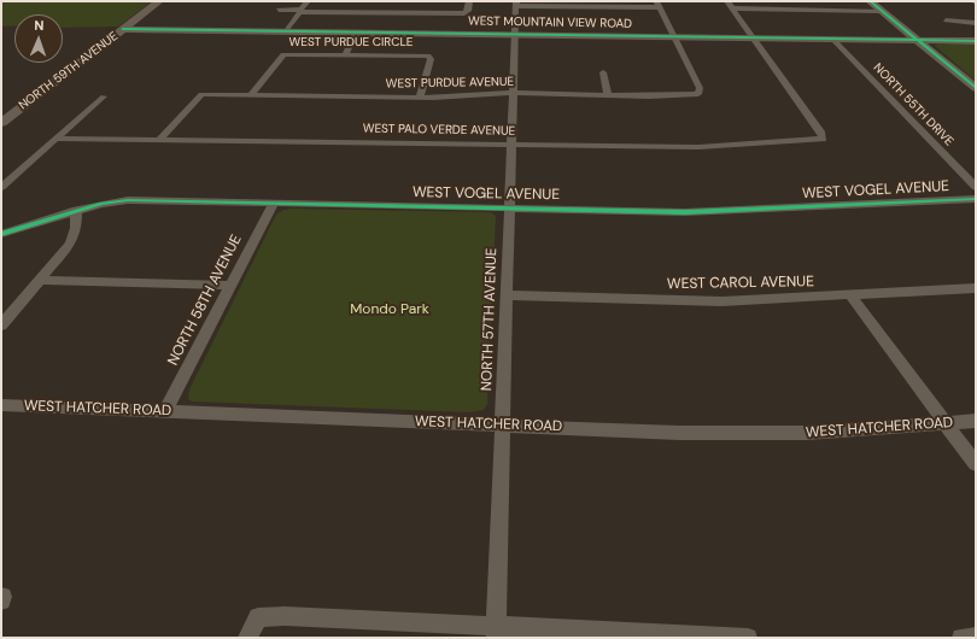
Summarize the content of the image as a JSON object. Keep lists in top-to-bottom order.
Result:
{
  "streets": {
    "street": [
      "WEST MOUNTAIN VIEW ROAD",
      "WEST PURDUE CIRCLE",
      "NORTH 59TH AVENUE",
      "WEST PURDUE AVENUE",
      "NORTH 55TH DRIVE",
      "WEST PALO VERDE AVENUE",
      "WEST VOGEL AVENUE",
      "WEST CAROL AVENUE",
      "NORTH 58TH AVENUE",
      "NORTH 57TH AVENUE",
      "WEST HATCHER ROAD"
    ]
  },
  "crossings": [
    ["WEST MOUNTAIN VIEW ROAD", "NORTH 59TH AVENUE"],
    ["WEST MOUNTAIN VIEW ROAD", "WEST PURDUE AVENUE"],
    ["WEST MOUNTAIN VIEW ROAD", "NORTH 55TH DRIVE"],
    ["WEST MOUNTAIN VIEW ROAD", "WEST PALO VERDE AVENUE"],
    ["WEST MOUNTAIN VIEW ROAD", "NORTH 57TH AVENUE"],
    ["WEST PURDUE CIRCLE", "WEST PURDUE AVENUE"],
    ["WEST PURDUE AVENUE", "WEST PALO VERDE AVENUE"],
    ["WEST PURDUE AVENUE", "NORTH 57TH AVENUE"],
    ["WEST PALO VERDE AVENUE", "NORTH 57TH AVENUE"],
    ["WEST VOGEL AVENUE", "NORTH 58TH AVENUE"],
    ["WEST VOGEL AVENUE", "NORTH 57TH AVENUE"],
    ["WEST CAROL AVENUE", "NORTH 57TH AVENUE"],
    ["NORTH 58TH AVENUE", "WEST HATCHER ROAD"],
    ["NORTH 57TH AVENUE", "WEST HATCHER ROAD"]
  ],
  "parks": ["Mondo Park"],
  "north": "top"
}
